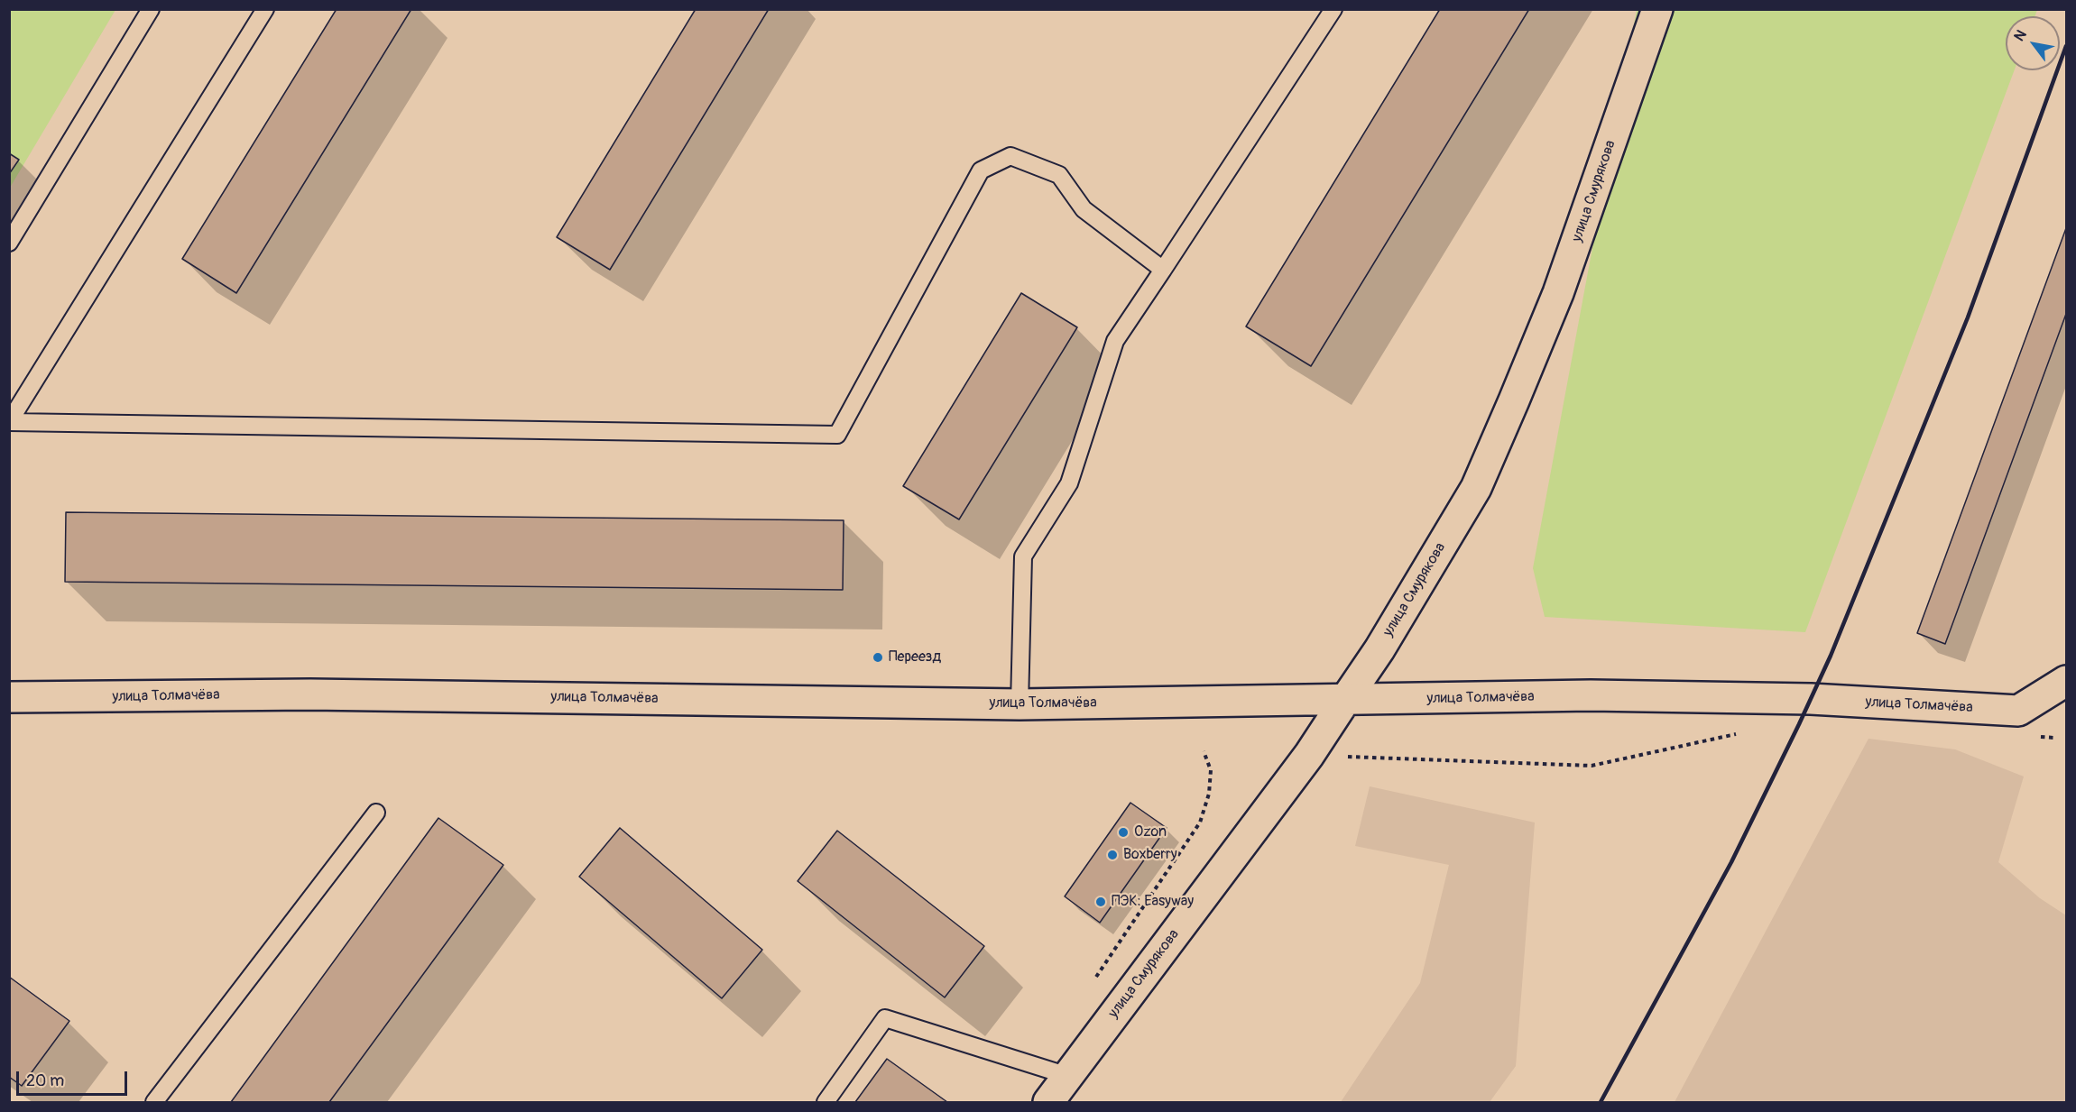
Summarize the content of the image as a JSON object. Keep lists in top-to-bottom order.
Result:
{
  "streets": {
    "street": ["улица Смурякова", "улица Толмачёва"]
  },
  "crossings": [
    ["улица Смурякова", "улица Толмачёва"]
  ],
  "places": [
    "Переезд",
    "Ozon",
    "Boxberry",
    "ПЭК: Easyway"
  ],
  "scale_bar": "20 m",
  "north": "top left"
}
